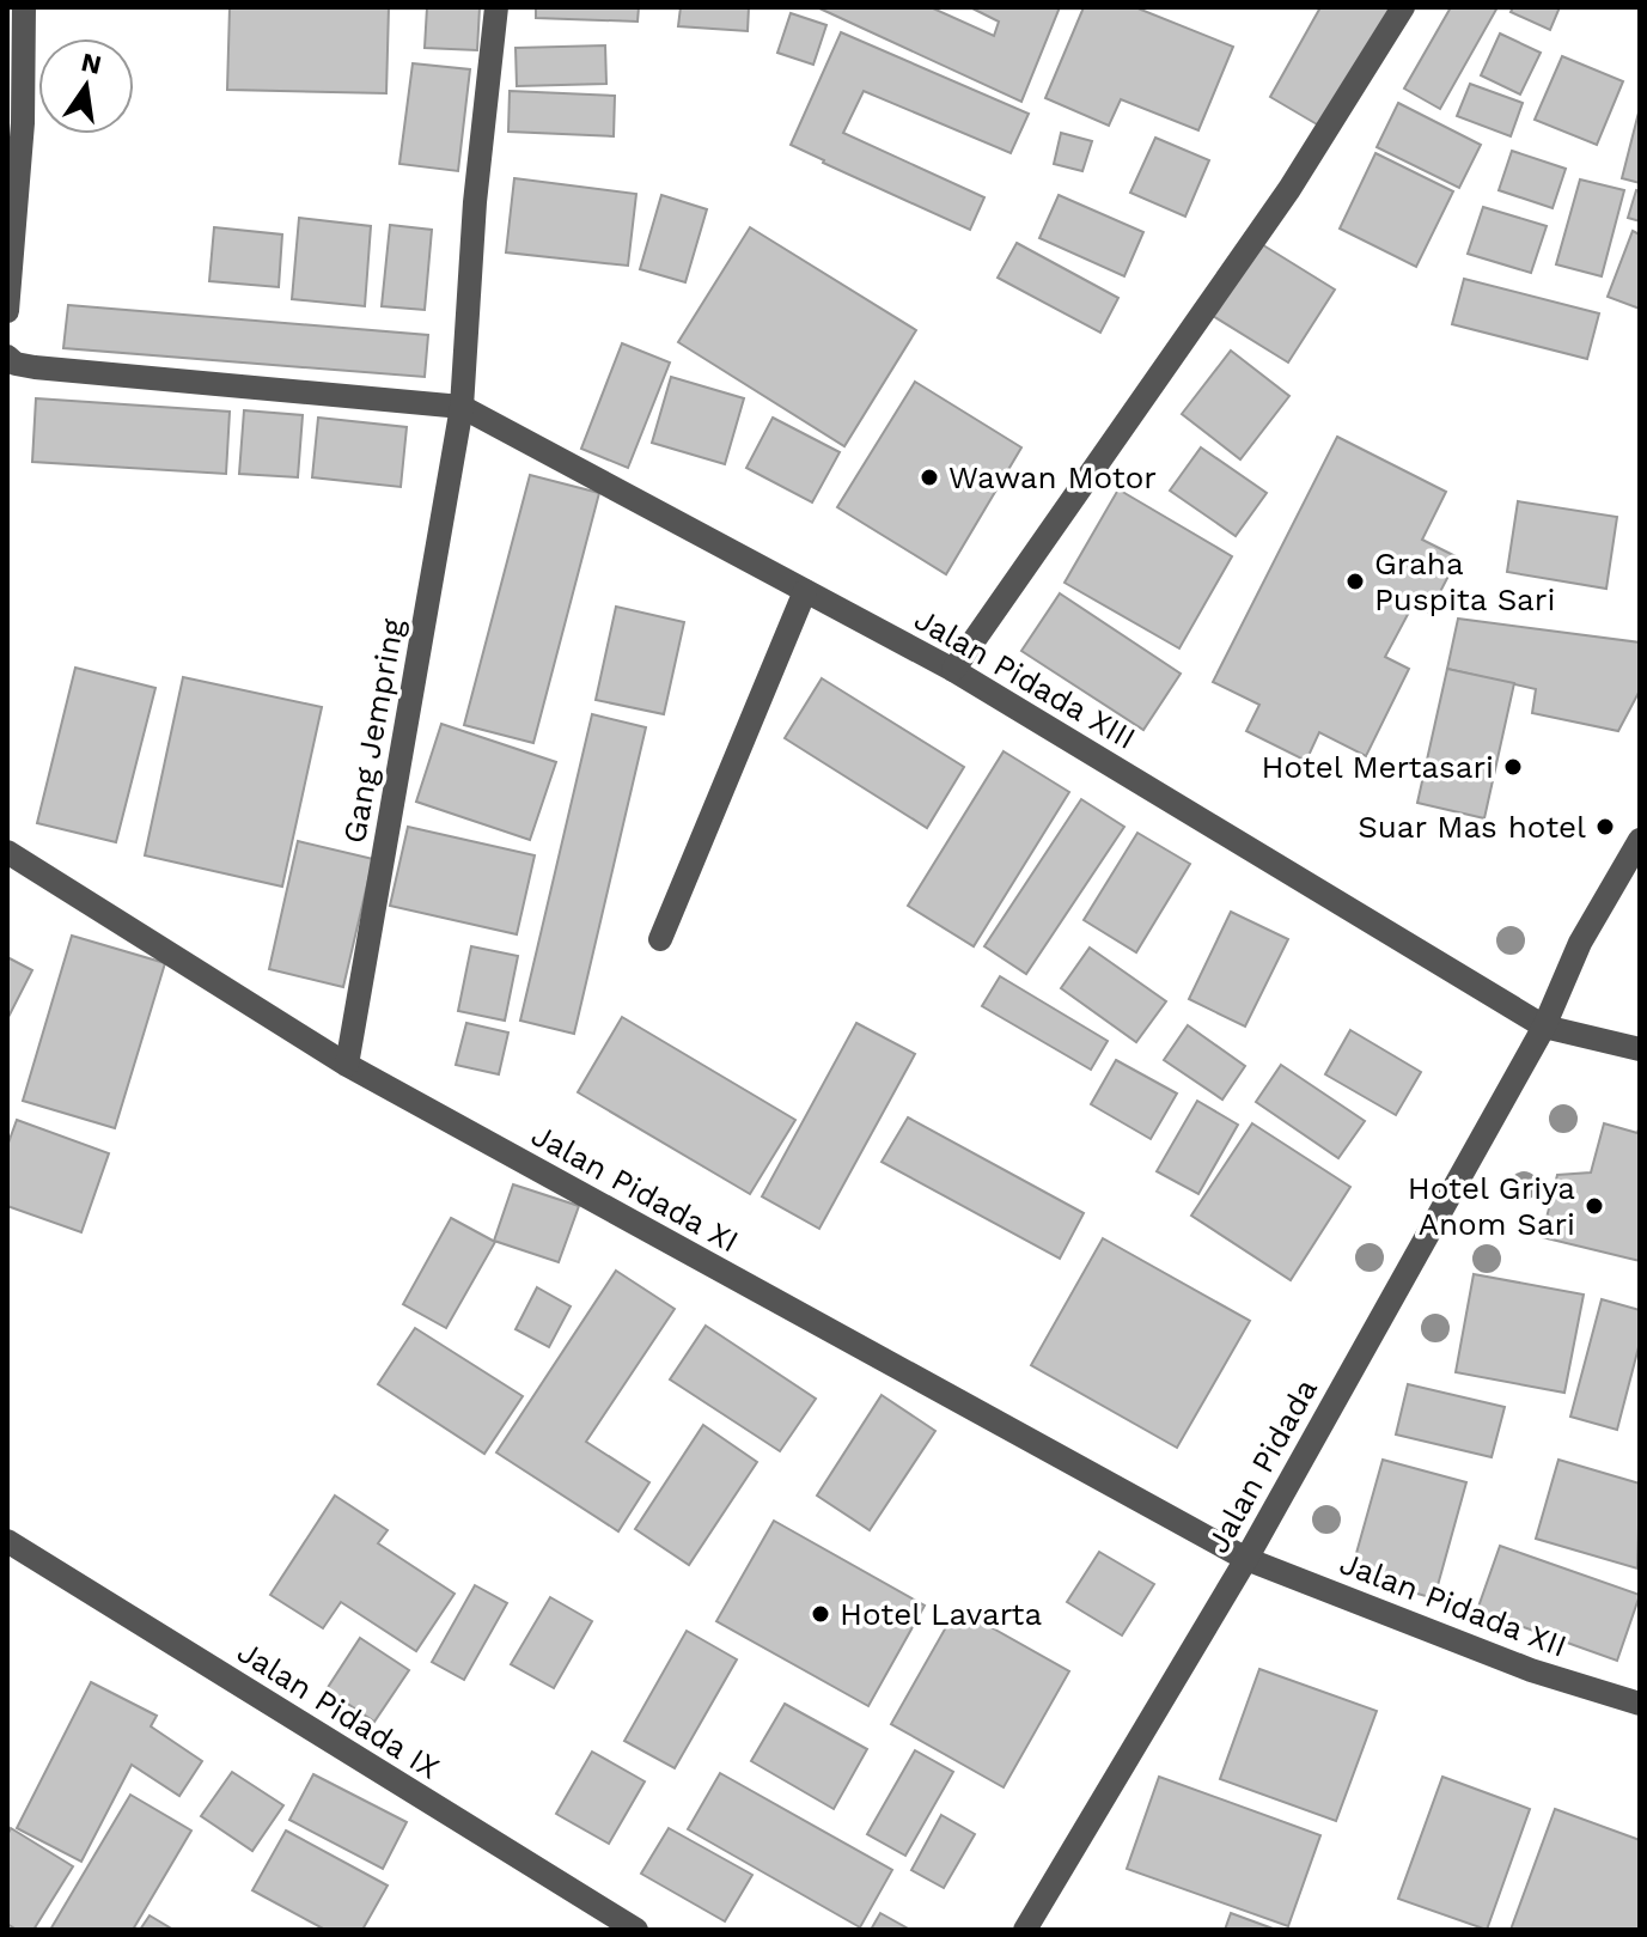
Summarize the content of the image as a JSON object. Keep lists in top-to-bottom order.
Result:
{
  "streets": {
    "street": [
      "Jalan Pidada XIII",
      "Gang Jempring",
      "Jalan Pidada XI",
      "Jalan Pidada",
      "Jalan Pidada XII",
      "Jalan Pidada IX"
    ]
  },
  "crossings": [
    ["Jalan Pidada XIII", "Gang Jempring"],
    ["Jalan Pidada XIII", "Jalan Pidada"],
    ["Gang Jempring", "Jalan Pidada XI"],
    ["Jalan Pidada XI", "Jalan Pidada"],
    ["Jalan Pidada XI", "Jalan Pidada XII"],
    ["Jalan Pidada", "Jalan Pidada XII"]
  ],
  "places": [
    "Wawan Motor",
    "Graha Puspita Sari",
    "Hotel Mertasari",
    "Suar Mas hotel",
    "Hotel Griya Anom Sari",
    "Hotel Lavarta"
  ],
  "north": "top"
}
